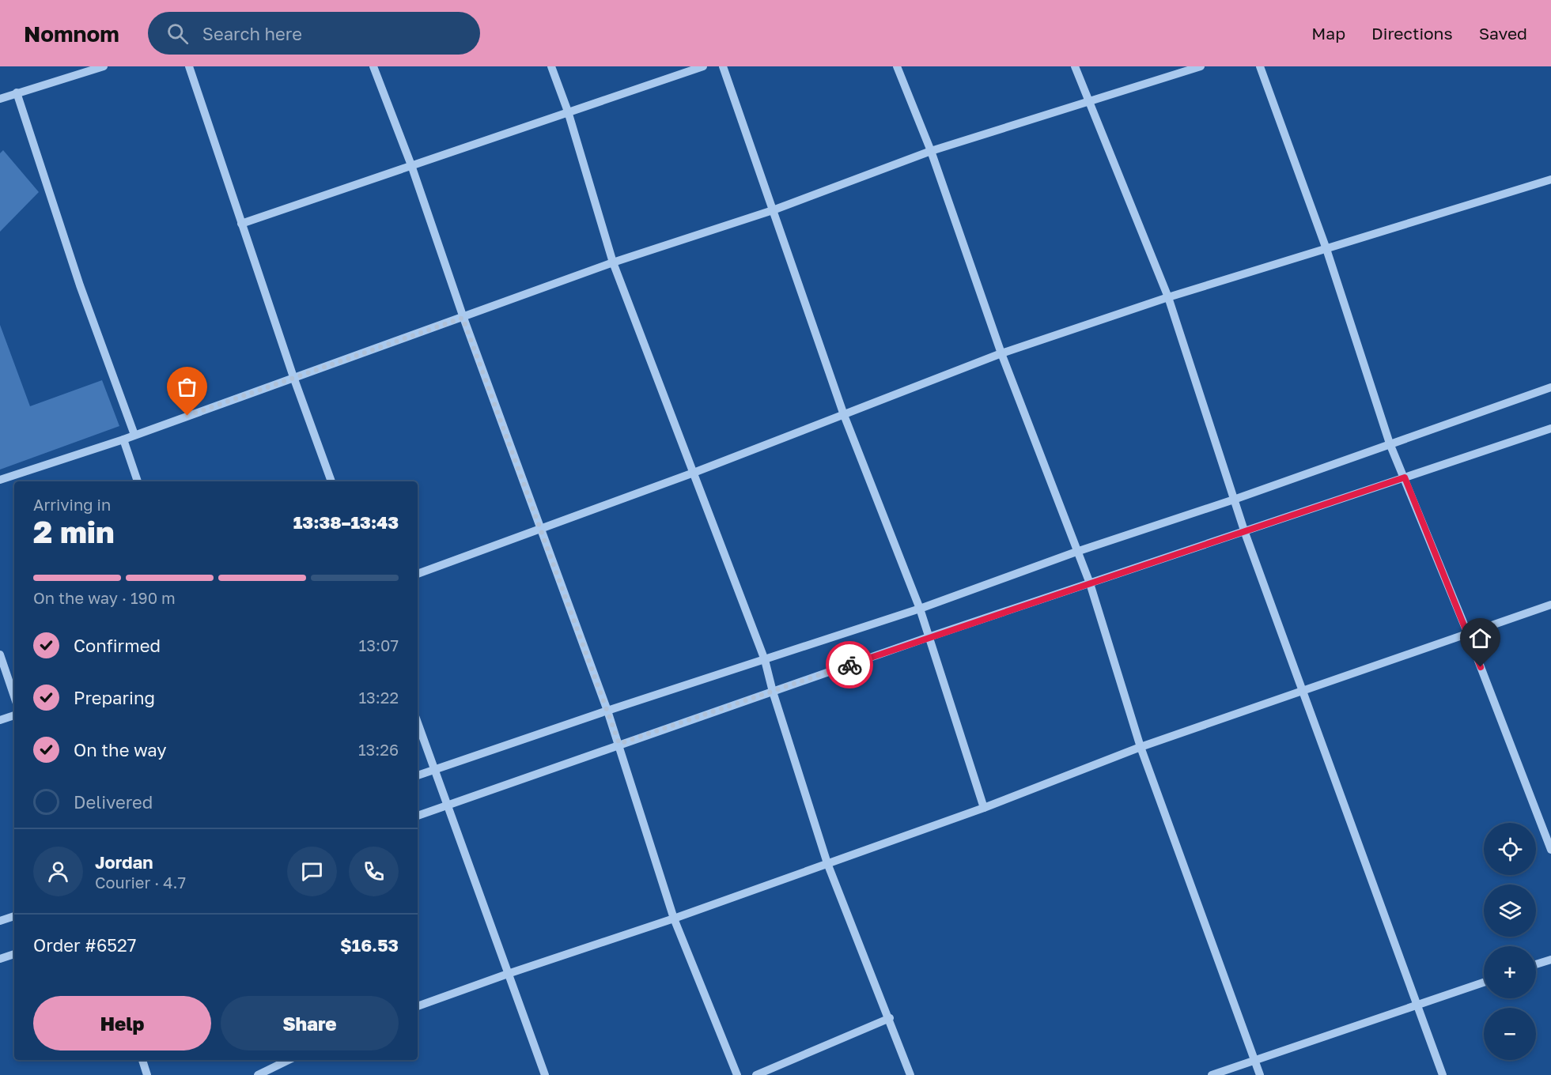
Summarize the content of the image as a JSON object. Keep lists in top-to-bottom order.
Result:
{
  "page": {
    "header": "Nomnom",
    "search": "Search here",
    "nav": ["Map", "Directions", "Saved"],
    "heading": ["2 min", "Arriving in", "13:38–13:43"],
    "panel": [
      "Jordan",
      "Courier · 4.7",
      "Order #6527",
      "$16.53"
    ],
    "bar": "On the way · 190 m",
    "list": [
      ["Confirmed", "13:07"],
      ["Preparing", "13:22"],
      ["On the way", "13:26"],
      "Delivered"
    ],
    "map_buttons": ["+", "−"],
    "buttons": ["Help", "Share"]
  }
}
